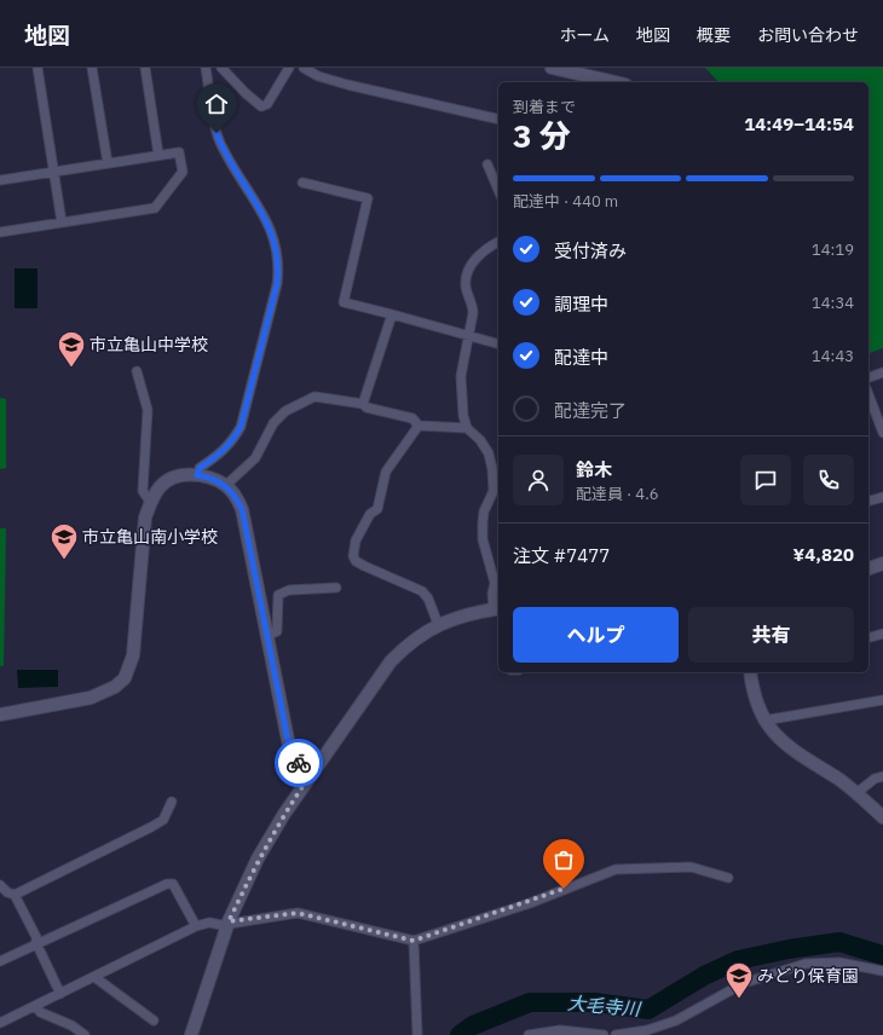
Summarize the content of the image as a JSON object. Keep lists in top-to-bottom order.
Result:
{
  "water": ["大毛寺川"],
  "places": {
    "school or university": ["市立亀山中学校", "市立亀山南小学校", "みどり保育園"]
  },
  "page": {
    "header": "地図",
    "nav": [
      "ホーム",
      "地図",
      "概要",
      "お問い合わせ"
    ],
    "heading": ["3 分", "到着まで", "14:49–14:54"],
    "panel": [
      "鈴木",
      "配達員 · 4.6",
      "注文 #7477",
      "¥4,820"
    ],
    "bar": "配達中 · 440 m",
    "list": [
      ["受付済み", "14:19"],
      ["調理中", "14:34"],
      ["配達中", "14:43"],
      "配達完了"
    ],
    "buttons": ["ヘルプ", "共有"]
  }
}
